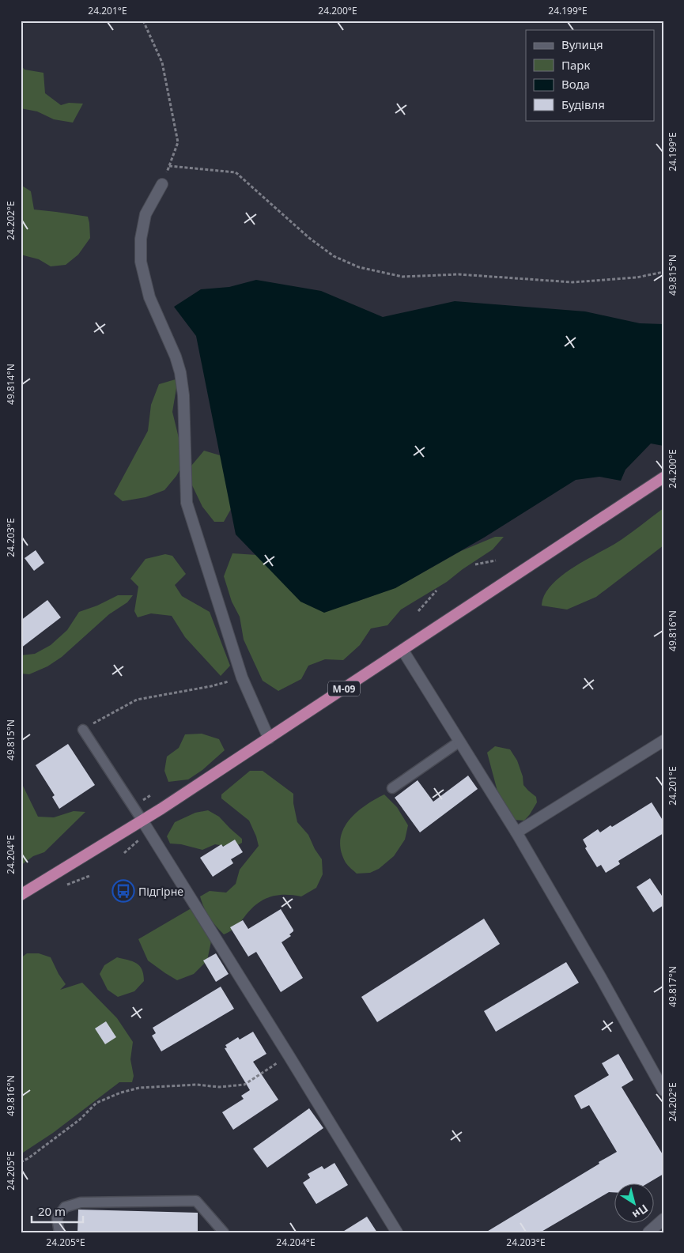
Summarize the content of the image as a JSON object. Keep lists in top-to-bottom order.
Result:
{
  "streets": {
    "highway": ["М-09"]
  },
  "places": {
    "bus stop": ["Підгірне"]
  },
  "legend": [
    "Вулиця",
    "Парк",
    "Вода",
    "Будівля"
  ],
  "scale_bar": "20 m",
  "north": "bottom right",
  "coordinates": [
    "24.201°E",
    "24.200°E",
    "24.199°E",
    "24.202°E",
    "49.815°N",
    "49.814°N",
    "24.203°E",
    "49.816°N",
    "24.204°E",
    "49.817°N",
    "24.205°E"
  ]
}
